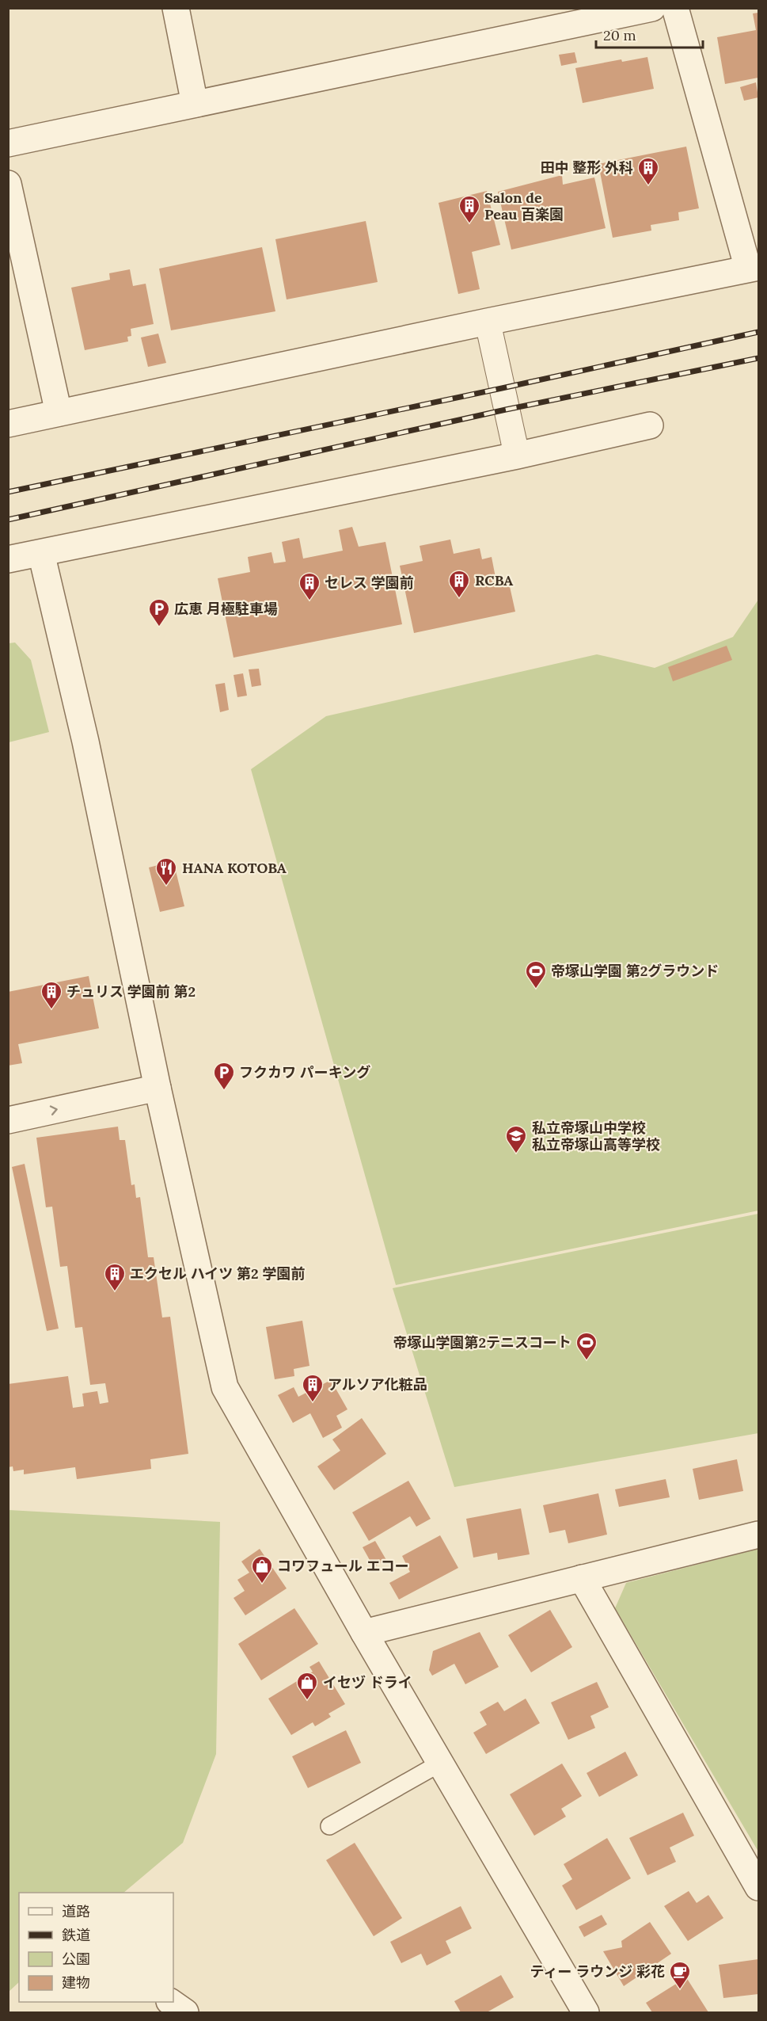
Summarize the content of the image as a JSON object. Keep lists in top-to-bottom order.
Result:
{
  "places": {
    "building": [
      "田中 整形 外科",
      "Salon de Peau 百楽園",
      "RCBA",
      "セレス 学園前",
      "チュリス 学園前 第2",
      "エクセル ハイツ 第2 学園前",
      "アルソア化粧品"
    ],
    "parking": ["広恵 月極駐車場", "フクカワ パーキング"],
    "restaurant": ["HANA KOTOBA"],
    "sports": ["帝塚山学園 第2グラウンド", "帝塚山学園第2テニスコート"],
    "school or university": ["私立帝塚山中学校 私立帝塚山高等学校"],
    "shop": ["コワフュール エコー", "イセヅ ドライ"],
    "cafe": ["ティー ラウンジ 彩花"]
  },
  "legend": [
    "道路",
    "鉄道",
    "公園",
    "建物"
  ],
  "scale_bar": "20 m"
}
